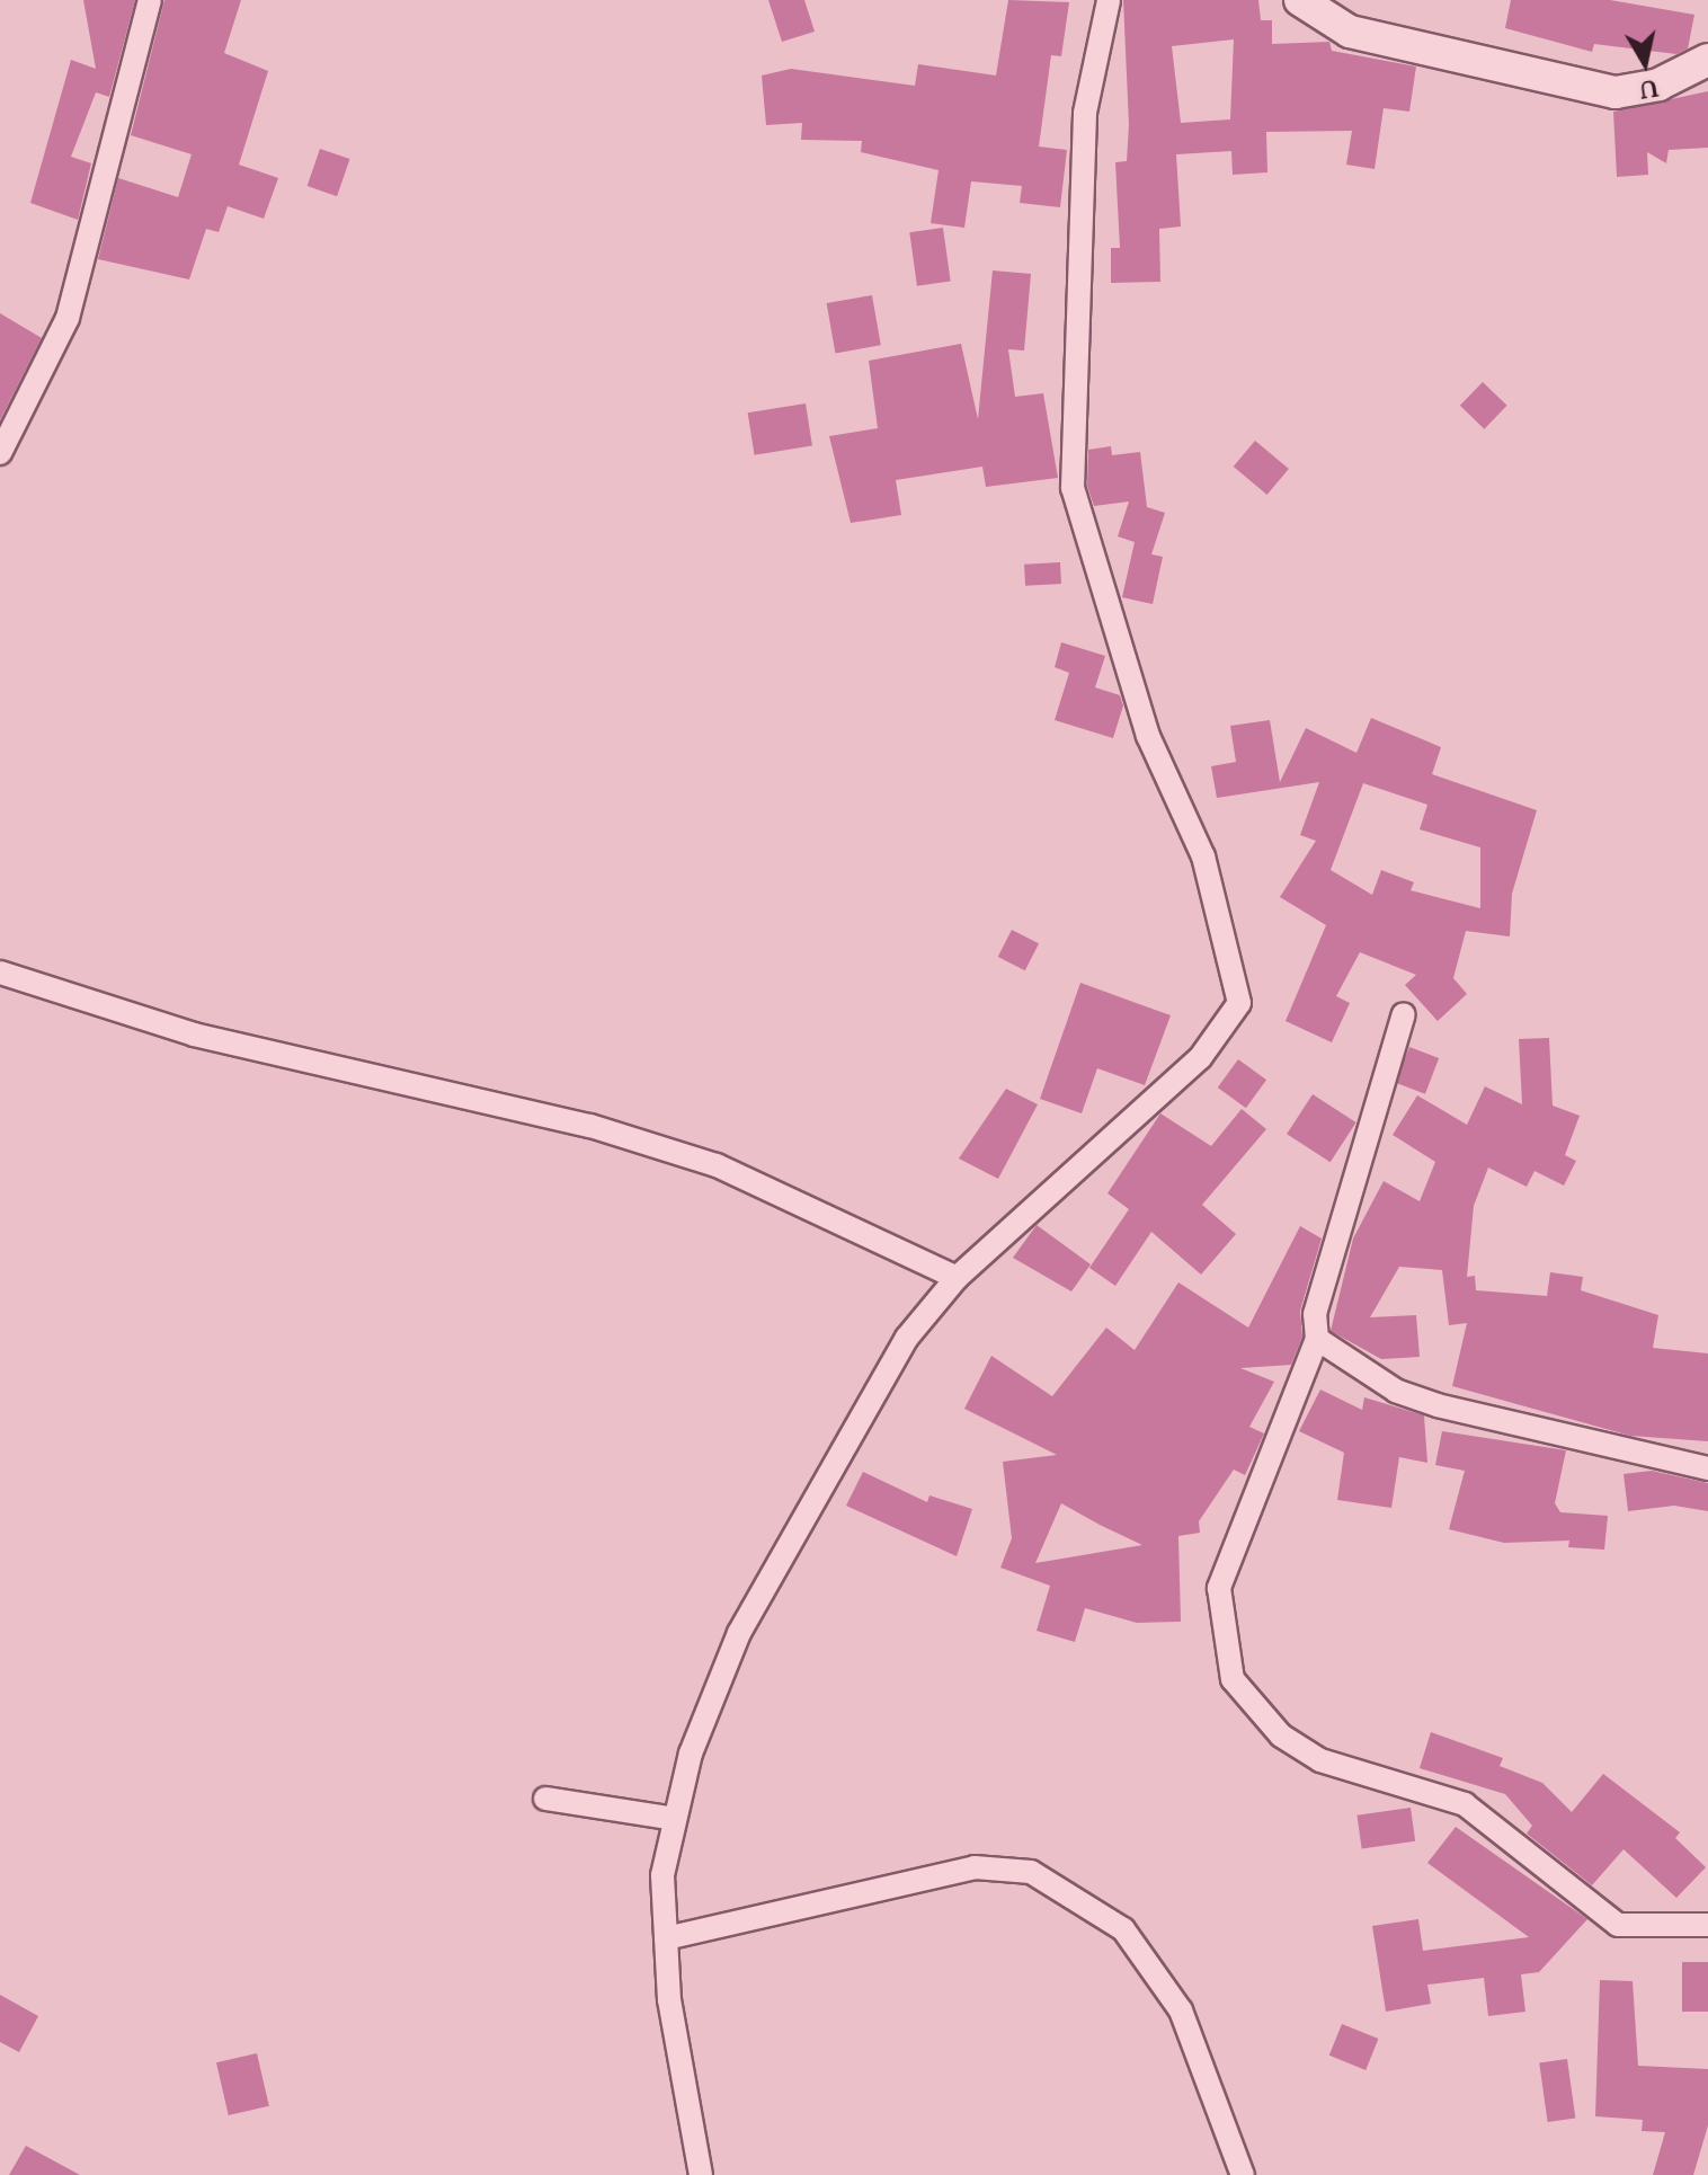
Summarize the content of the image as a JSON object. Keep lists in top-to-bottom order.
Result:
{
  "north": "bottom"
}
